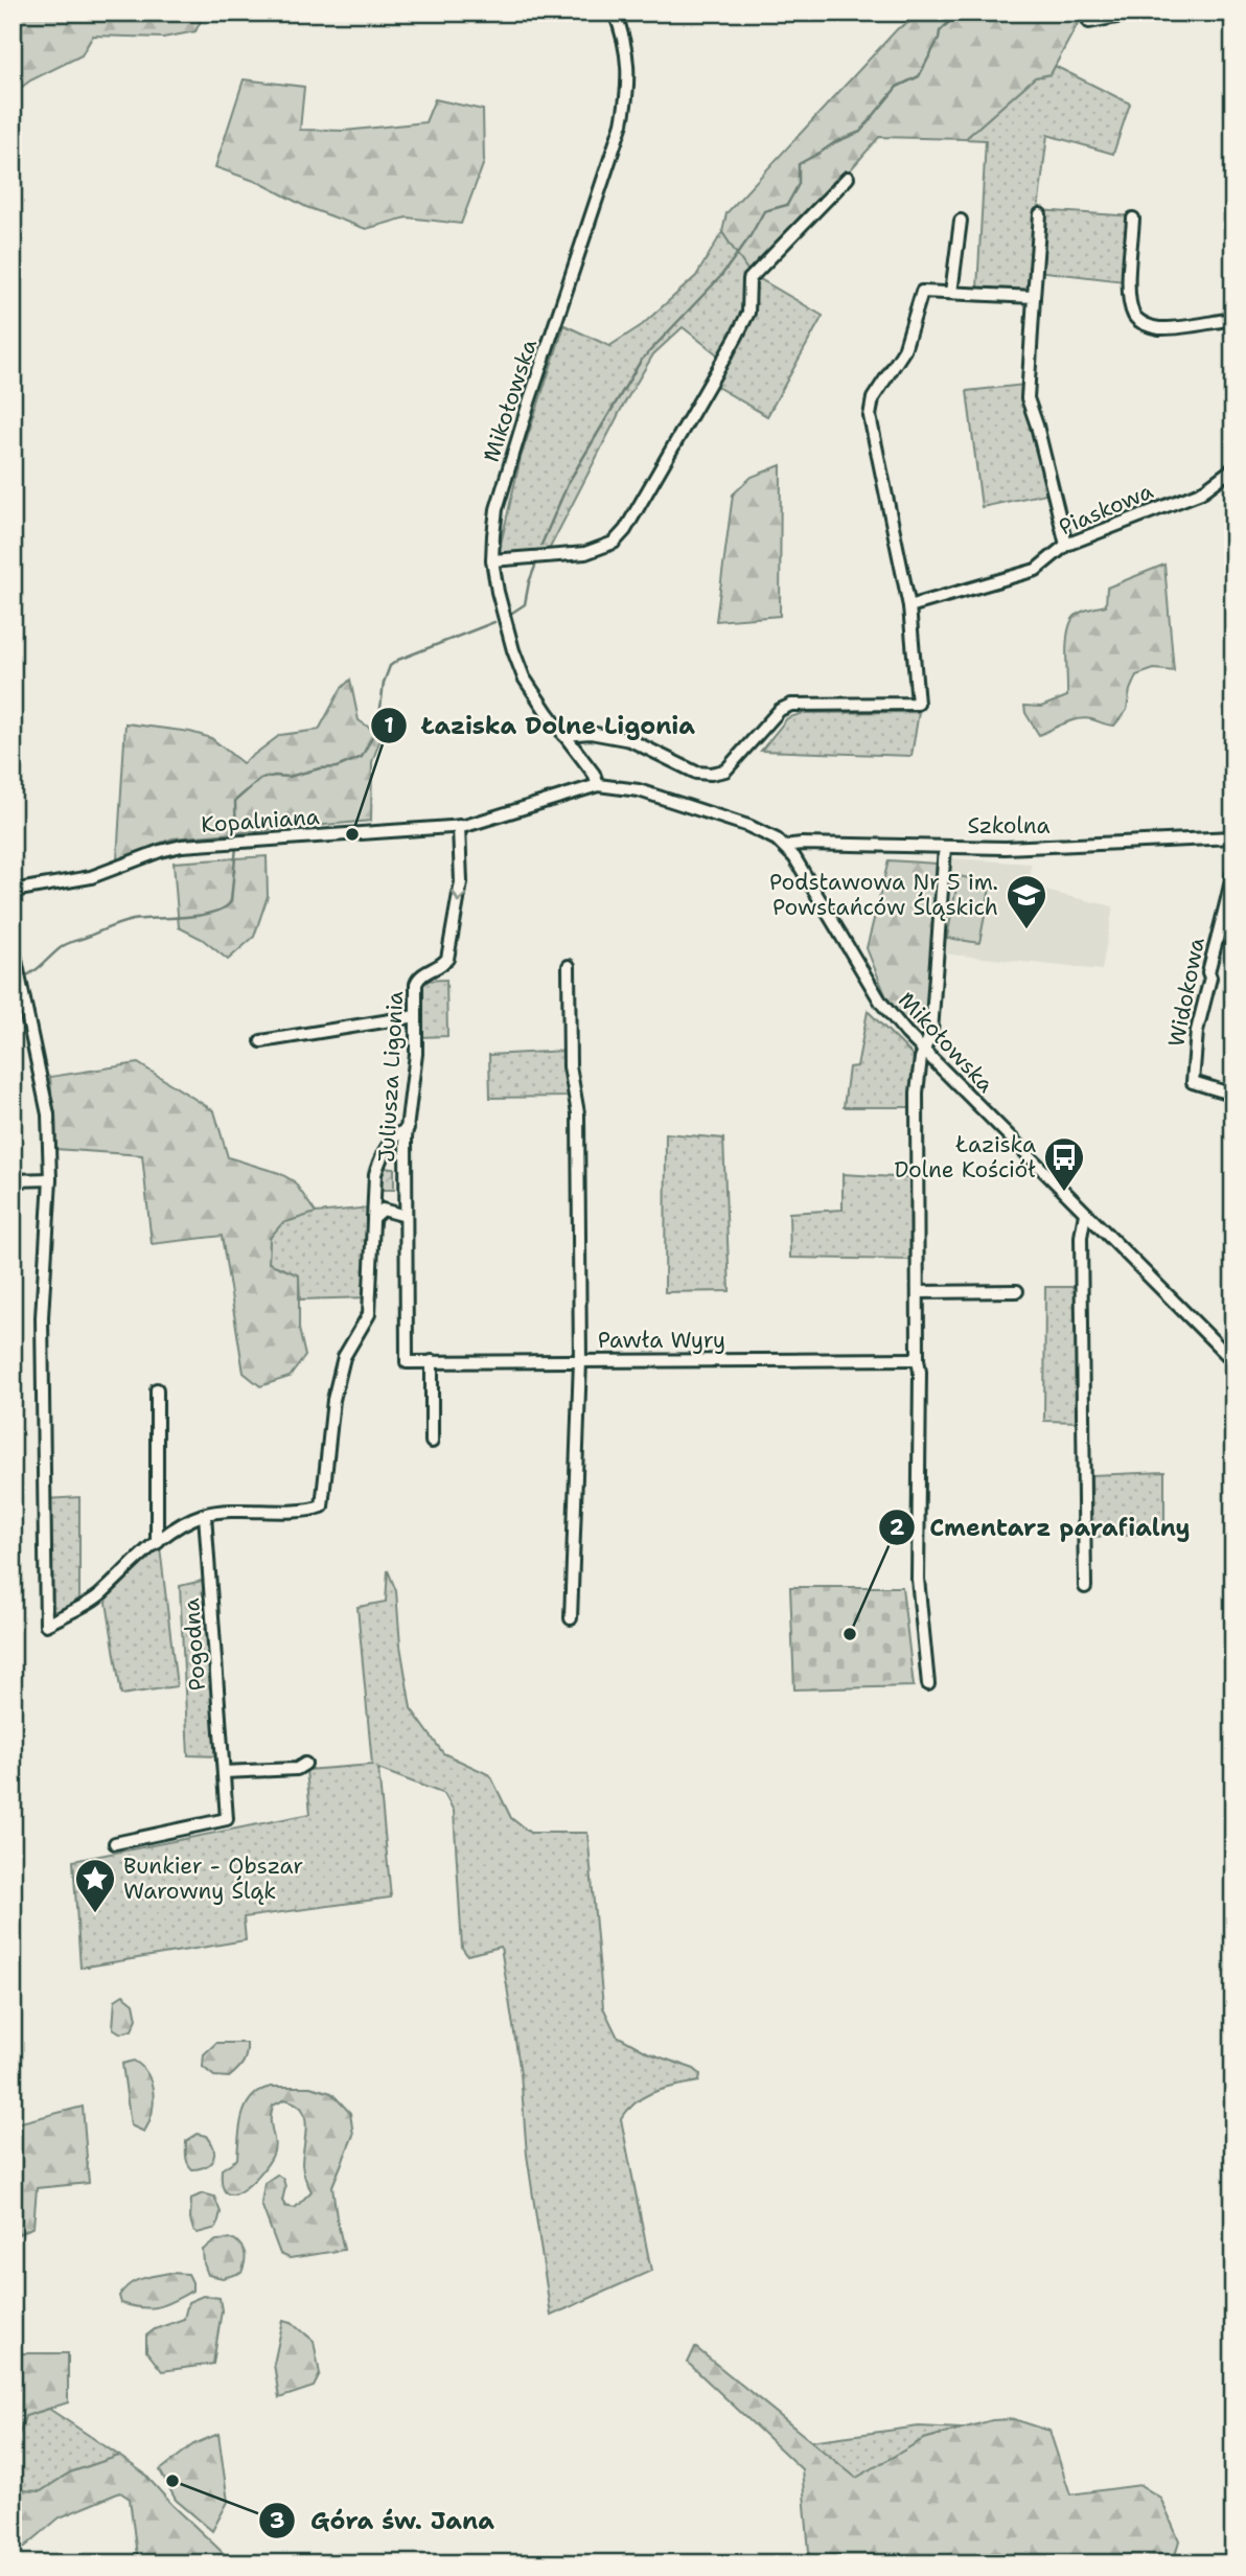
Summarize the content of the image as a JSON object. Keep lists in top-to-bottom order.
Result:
{
  "streets": {
    "street": [
      "Mikołowska",
      "Piaskowa",
      "Kopalniana",
      "Szkolna",
      "Widokowa",
      "Juliusza Ligonia",
      "Pawła Wyry",
      "Pogodna"
    ]
  },
  "crossings": [
    ["Mikołowska", "Kopalniana"],
    ["Mikołowska", "Szkolna"],
    ["Kopalniana", "Juliusza Ligonia"],
    ["Juliusza Ligonia", "Pawła Wyry"]
  ],
  "one_way": ["Juliusza Ligonia"],
  "places": {
    "other": ["Łaziska Dolne Ligonia", "Cmentarz parafialny", "Góra św. Jana"],
    "school or university": ["Podstawowa Nr 5 im. Powstańców Śląskich"],
    "bus stop": ["Łaziska Dolne Kościół"],
    "place": ["Bunkier - Obszar Warowny Śląk"]
  }
}
